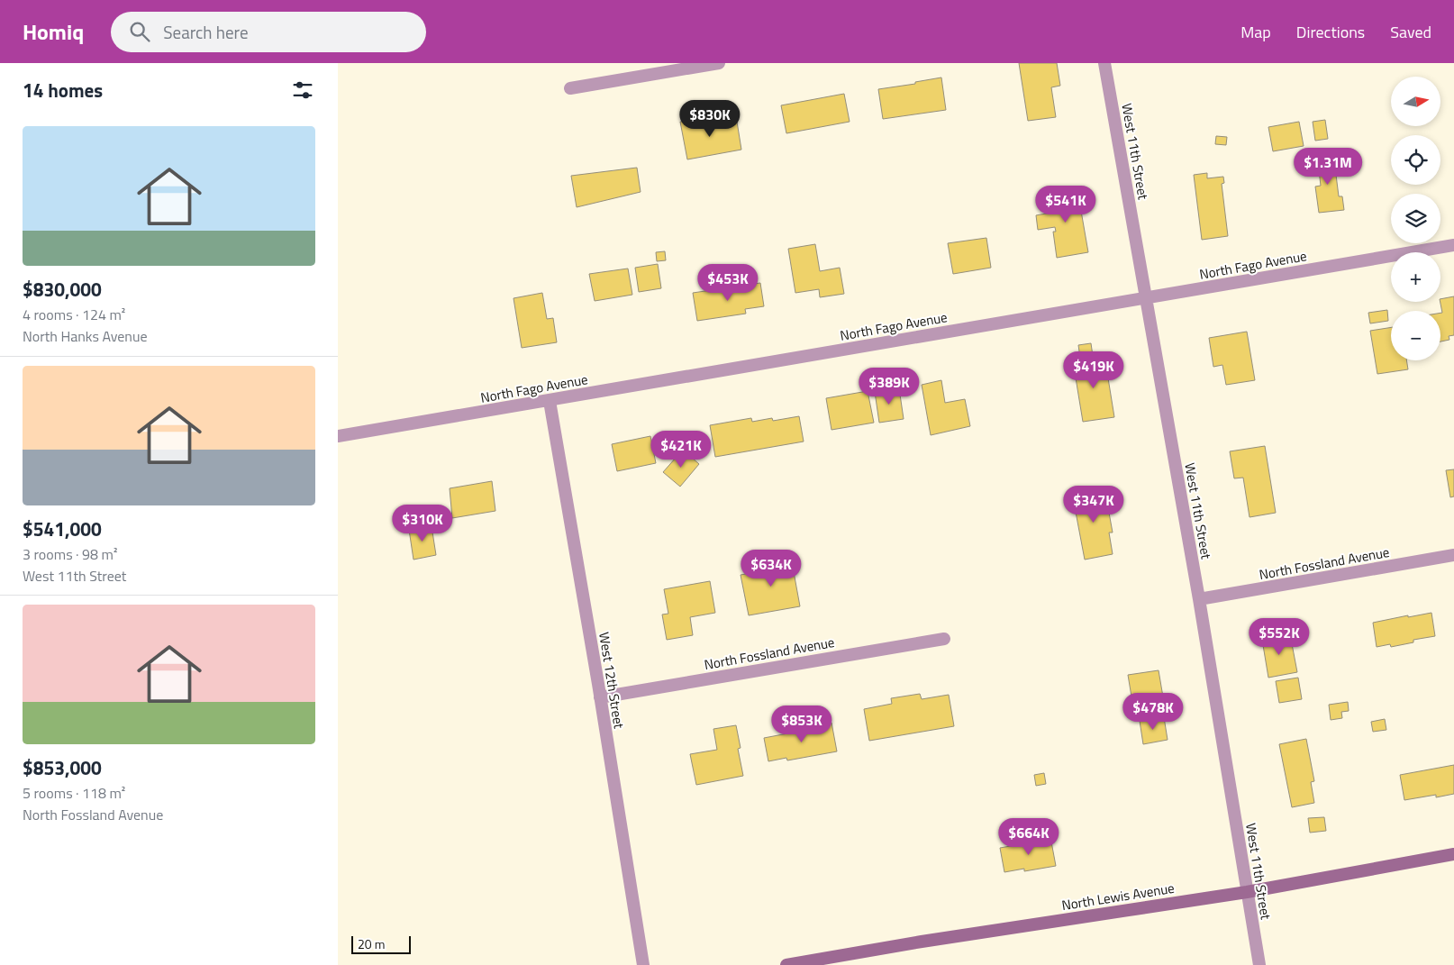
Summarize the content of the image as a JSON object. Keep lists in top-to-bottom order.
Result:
{
  "streets": {
    "main road": ["North Lewis Avenue"],
    "street": [
      "West 11th Street",
      "North Fago Avenue",
      "North Fossland Avenue",
      "West 12th Street"
    ]
  },
  "crossings": [
    ["West 11th Street", "North Fago Avenue"],
    ["West 11th Street", "North Fossland Avenue"],
    ["West 11th Street", "North Lewis Avenue"],
    ["North Fago Avenue", "West 12th Street"],
    ["North Fossland Avenue", "West 12th Street"]
  ],
  "scale_bar": "20 m",
  "north": "right",
  "page": {
    "header": "Homiq",
    "search": "Search here",
    "nav": ["Map", "Directions", "Saved"],
    "heading": "14 homes",
    "map_buttons": ["+", "−"],
    "price": [
      "$830K",
      "$1.31M",
      "$541K",
      "$453K",
      "$419K",
      "$389K",
      "$421K",
      "$347K",
      "$310K",
      "$634K",
      "$552K",
      "$478K",
      "$853K",
      "$664K"
    ],
    "list": [
      {
        "name": "$830,000",
        "note": "4 rooms · 124 m² · North Hanks Avenue"
      },
      {
        "name": "$541,000",
        "note": "3 rooms · 98 m² · West 11th Street"
      },
      {
        "name": "$853,000",
        "note": "5 rooms · 118 m² · North Fossland Avenue"
      }
    ],
    "scale": "20 m"
  }
}
